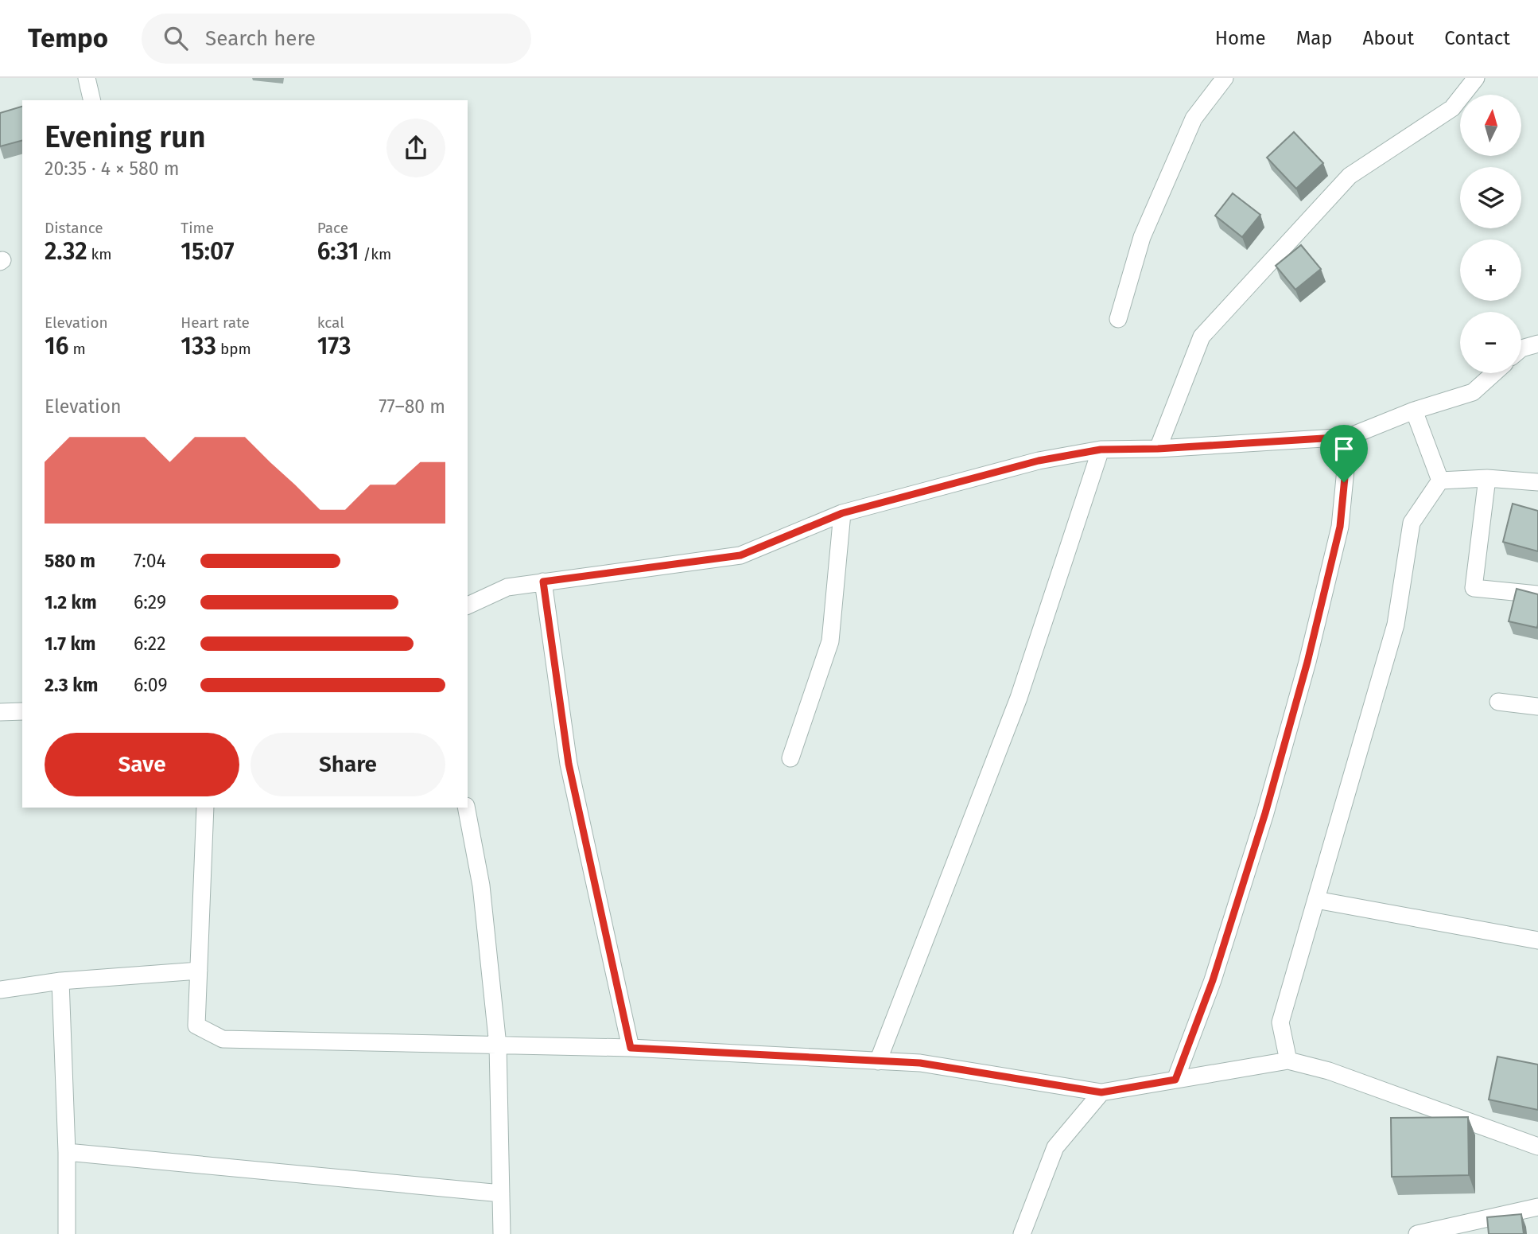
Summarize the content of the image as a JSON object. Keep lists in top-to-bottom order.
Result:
{
  "north": "top",
  "page": {
    "header": "Tempo",
    "search": "Search here",
    "nav": [
      "Home",
      "Map",
      "About",
      "Contact"
    ],
    "map_buttons": ["+", "−"],
    "heading": ["Evening run", "20:35 · 4 × 580 m"],
    "stats": [
      ["Distance", "2.32 km"],
      ["Time", "15:07"],
      ["Pace", "6:31 /km"],
      ["Elevation", "16 m"],
      ["Heart rate", "133 bpm"],
      ["kcal", "173"]
    ],
    "chart": ["Elevation", "77–80 m"],
    "list": [
      {
        "name": "580 m",
        "note": "7:04"
      },
      {
        "name": "1.2 km",
        "note": "6:29"
      },
      {
        "name": "1.7 km",
        "note": "6:22"
      },
      {
        "name": "2.3 km",
        "note": "6:09"
      }
    ],
    "buttons": ["Save", "Share"]
  }
}
